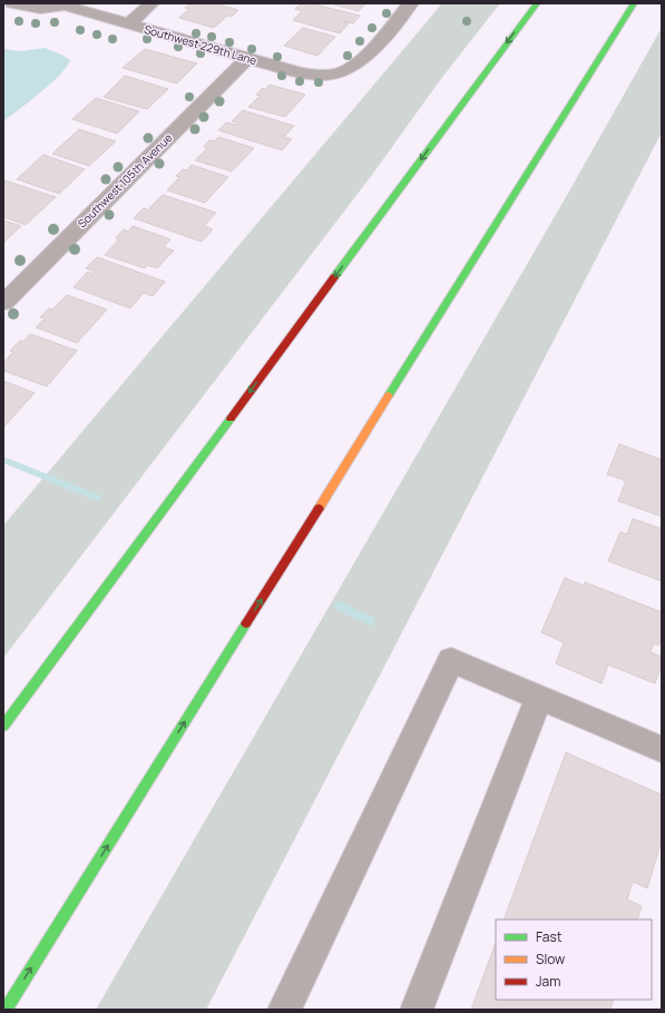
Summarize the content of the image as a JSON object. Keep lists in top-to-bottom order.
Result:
{
  "streets": {
    "street": ["Southwest 229th Lane", "Southwest 105th Avenue"]
  },
  "crossings": [
    ["Southwest 229th Lane", "Southwest 105th Avenue"]
  ],
  "legend": ["Fast", "Slow", "Jam"]
}
